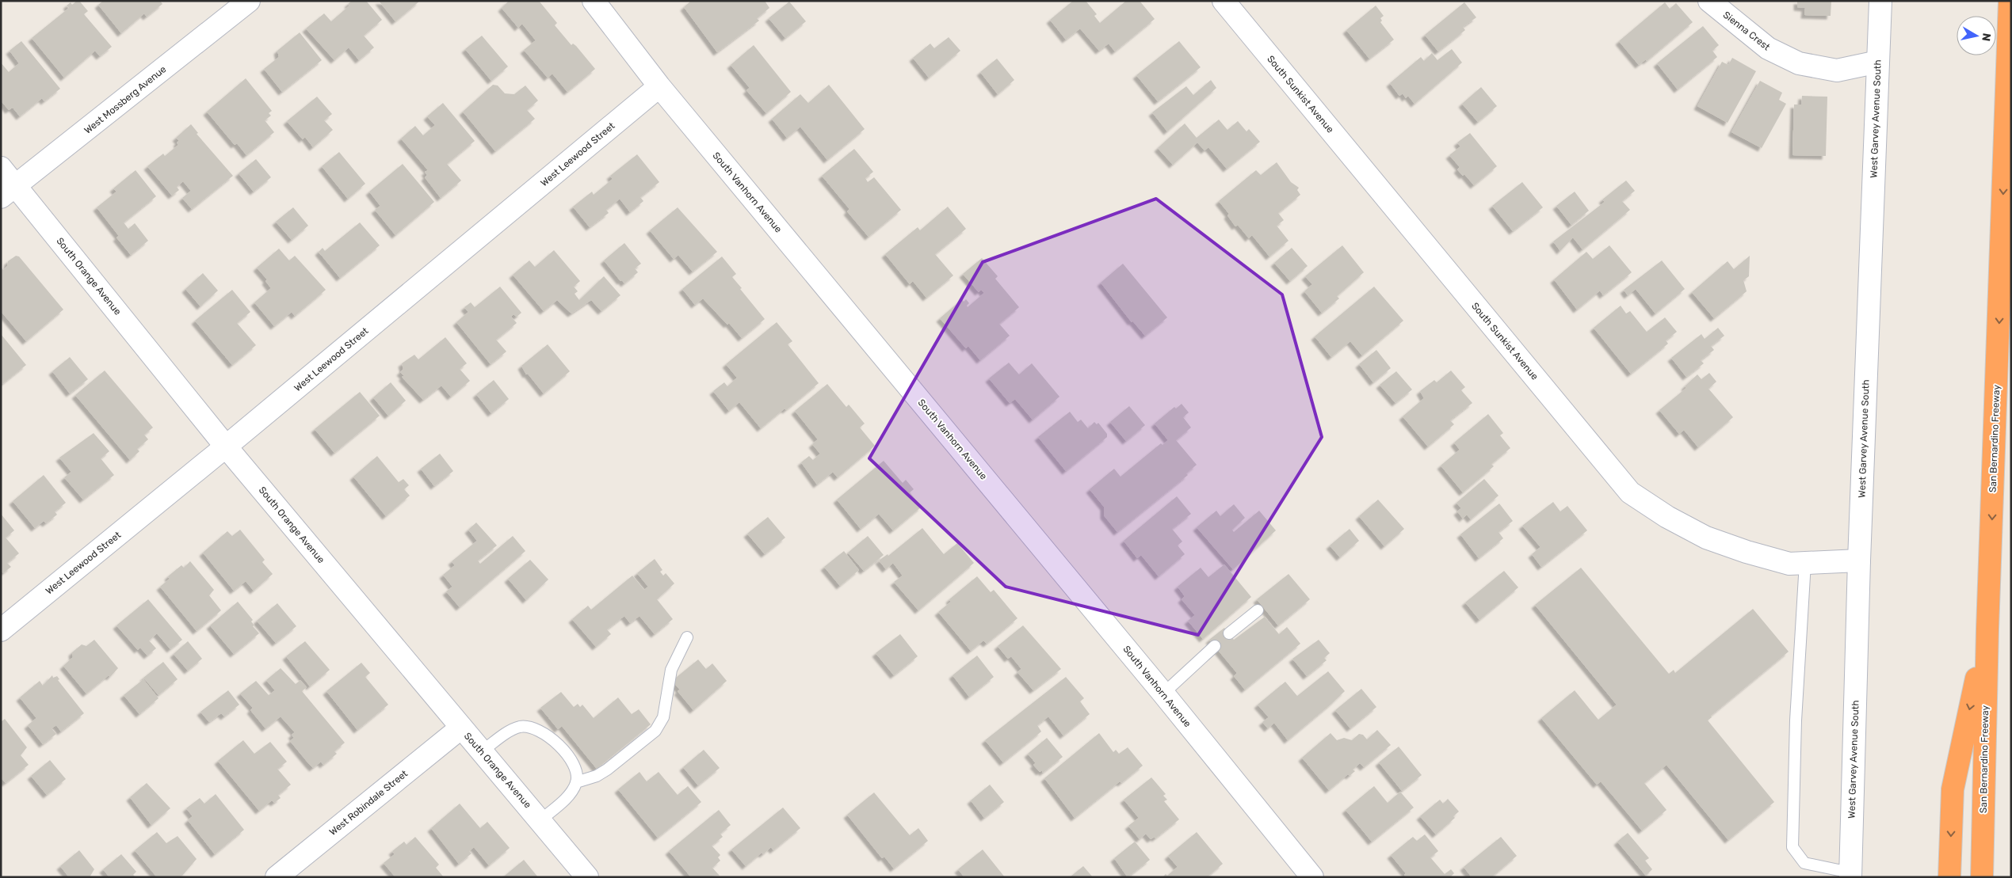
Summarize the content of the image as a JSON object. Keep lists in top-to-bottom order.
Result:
{
  "streets": {
    "highway": ["San Bernardino Freeway"],
    "street": [
      "Sienna Crest",
      "South Sunkist Avenue",
      "West Mossberg Avenue",
      "West Garvey Avenue South",
      "West Leewood Street",
      "South Vanhorn Avenue",
      "South Orange Avenue",
      "West Robindale Street"
    ]
  },
  "crossings": [
    ["Sienna Crest", "West Garvey Avenue South"],
    ["South Sunkist Avenue", "West Garvey Avenue South"],
    ["West Mossberg Avenue", "South Orange Avenue"],
    ["West Leewood Street", "South Vanhorn Avenue"],
    ["West Leewood Street", "South Orange Avenue"],
    ["South Orange Avenue", "West Robindale Street"]
  ],
  "one_way": ["San Bernardino Freeway"],
  "north": "right"
}
